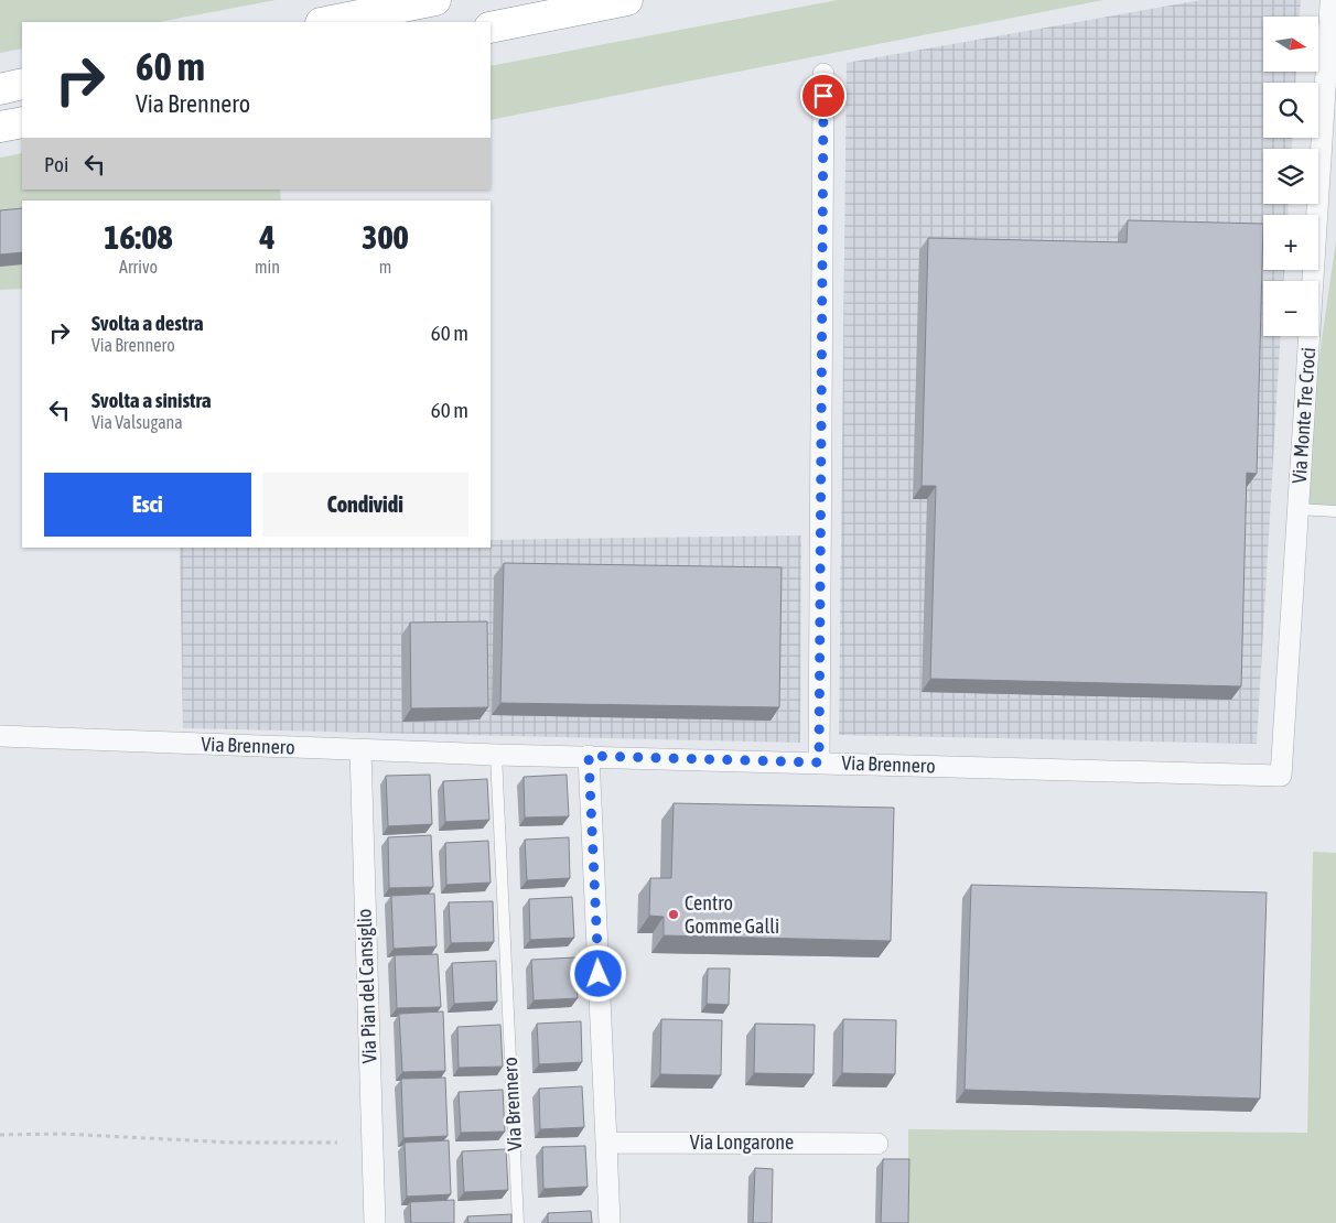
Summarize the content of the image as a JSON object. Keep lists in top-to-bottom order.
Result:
{
  "streets": {
    "street": [
      "Via Monte Tre Croci",
      "Via Brennero",
      "Via Pian del Cansiglio",
      "Via Longarone"
    ]
  },
  "crossings": [
    ["Via Monte Tre Croci", "Via Brennero"],
    ["Via Brennero", "Via Pian del Cansiglio"]
  ],
  "places": ["Centro Gomme Galli"],
  "north": "right",
  "page": {
    "map_buttons": ["+", "−"],
    "turn": ["60 m", "Via Brennero"],
    "then": "Poi",
    "eta": [
      "16:08",
      "Arrivo",
      "4",
      "min",
      "300",
      "m"
    ],
    "list": [
      {
        "name": "Svolta a destra",
        "note": "Via Brennero",
        "value": "60 m"
      },
      {
        "name": "Svolta a sinistra",
        "note": "Via Valsugana",
        "value": "60 m"
      }
    ],
    "buttons": ["Esci", "Condividi"]
  }
}
